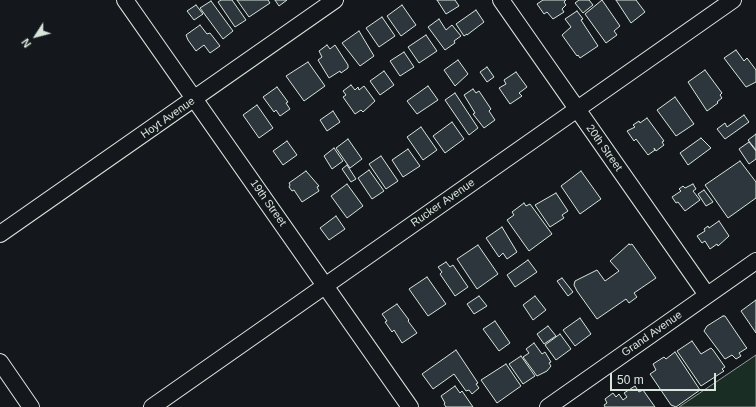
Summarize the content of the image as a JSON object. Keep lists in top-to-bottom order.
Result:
{
  "streets": {
    "street": [
      "Hoyt Avenue",
      "20th Street",
      "19th Street",
      "Rucker Avenue",
      "Grand Avenue"
    ]
  },
  "crossings": [
    ["Hoyt Avenue", "19th Street"],
    ["20th Street", "Rucker Avenue"],
    ["20th Street", "Grand Avenue"],
    ["19th Street", "Rucker Avenue"]
  ],
  "scale_bar": "50 m",
  "north": "bottom left"
}
